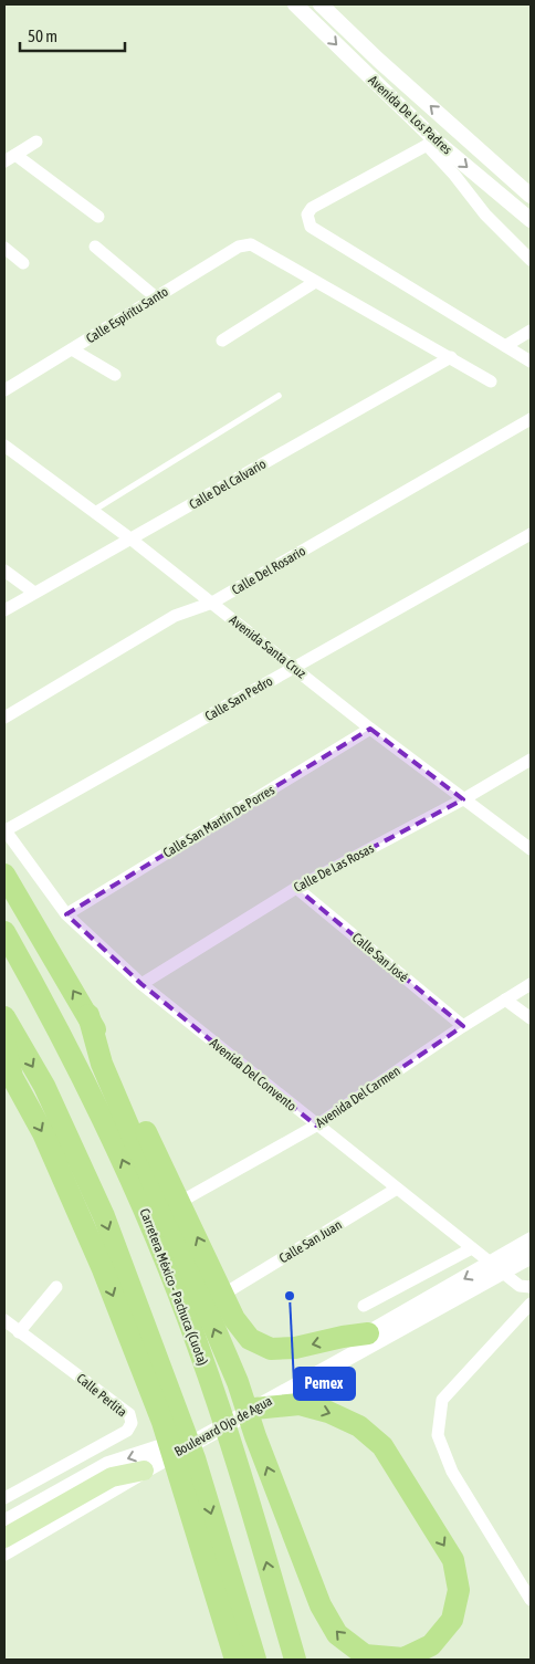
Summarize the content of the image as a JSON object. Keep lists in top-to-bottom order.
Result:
{
  "streets": {
    "highway": ["Carretera México - Pachuca (Cuota)"],
    "main road": ["Boulevard Ojo de Agua"],
    "street": [
      "Avenida De Los Padres",
      "Calle Espíritu Santo",
      "Calle Del Calvario",
      "Calle Del Rosario",
      "Avenida Santa Cruz",
      "Calle San Pedro",
      "Calle San Martín De Porres",
      "Calle De Las Rosas",
      "Calle San José",
      "Avenida Del Convento",
      "Avenida Del Carmen",
      "Calle San Juan",
      "Calle Perlita"
    ]
  },
  "crossings": [
    ["Calle Del Calvario", "Avenida Santa Cruz"],
    ["Calle Del Rosario", "Avenida Santa Cruz"],
    ["Avenida Santa Cruz", "Calle San Pedro"],
    ["Avenida Santa Cruz", "Calle San Martín De Porres"],
    ["Avenida Santa Cruz", "Calle De Las Rosas"],
    ["Calle San Pedro", "Avenida Del Convento"],
    ["Calle San Martín De Porres", "Avenida Del Convento"],
    ["Calle De Las Rosas", "Calle San José"],
    ["Calle De Las Rosas", "Avenida Del Convento"],
    ["Calle San José", "Avenida Del Carmen"],
    ["Avenida Del Convento", "Avenida Del Carmen"],
    ["Avenida Del Convento", "Calle San Juan"],
    ["Avenida Del Convento", "Boulevard Ojo de Agua"]
  ],
  "places": ["Pemex"],
  "scale_bar": "50 m"
}
